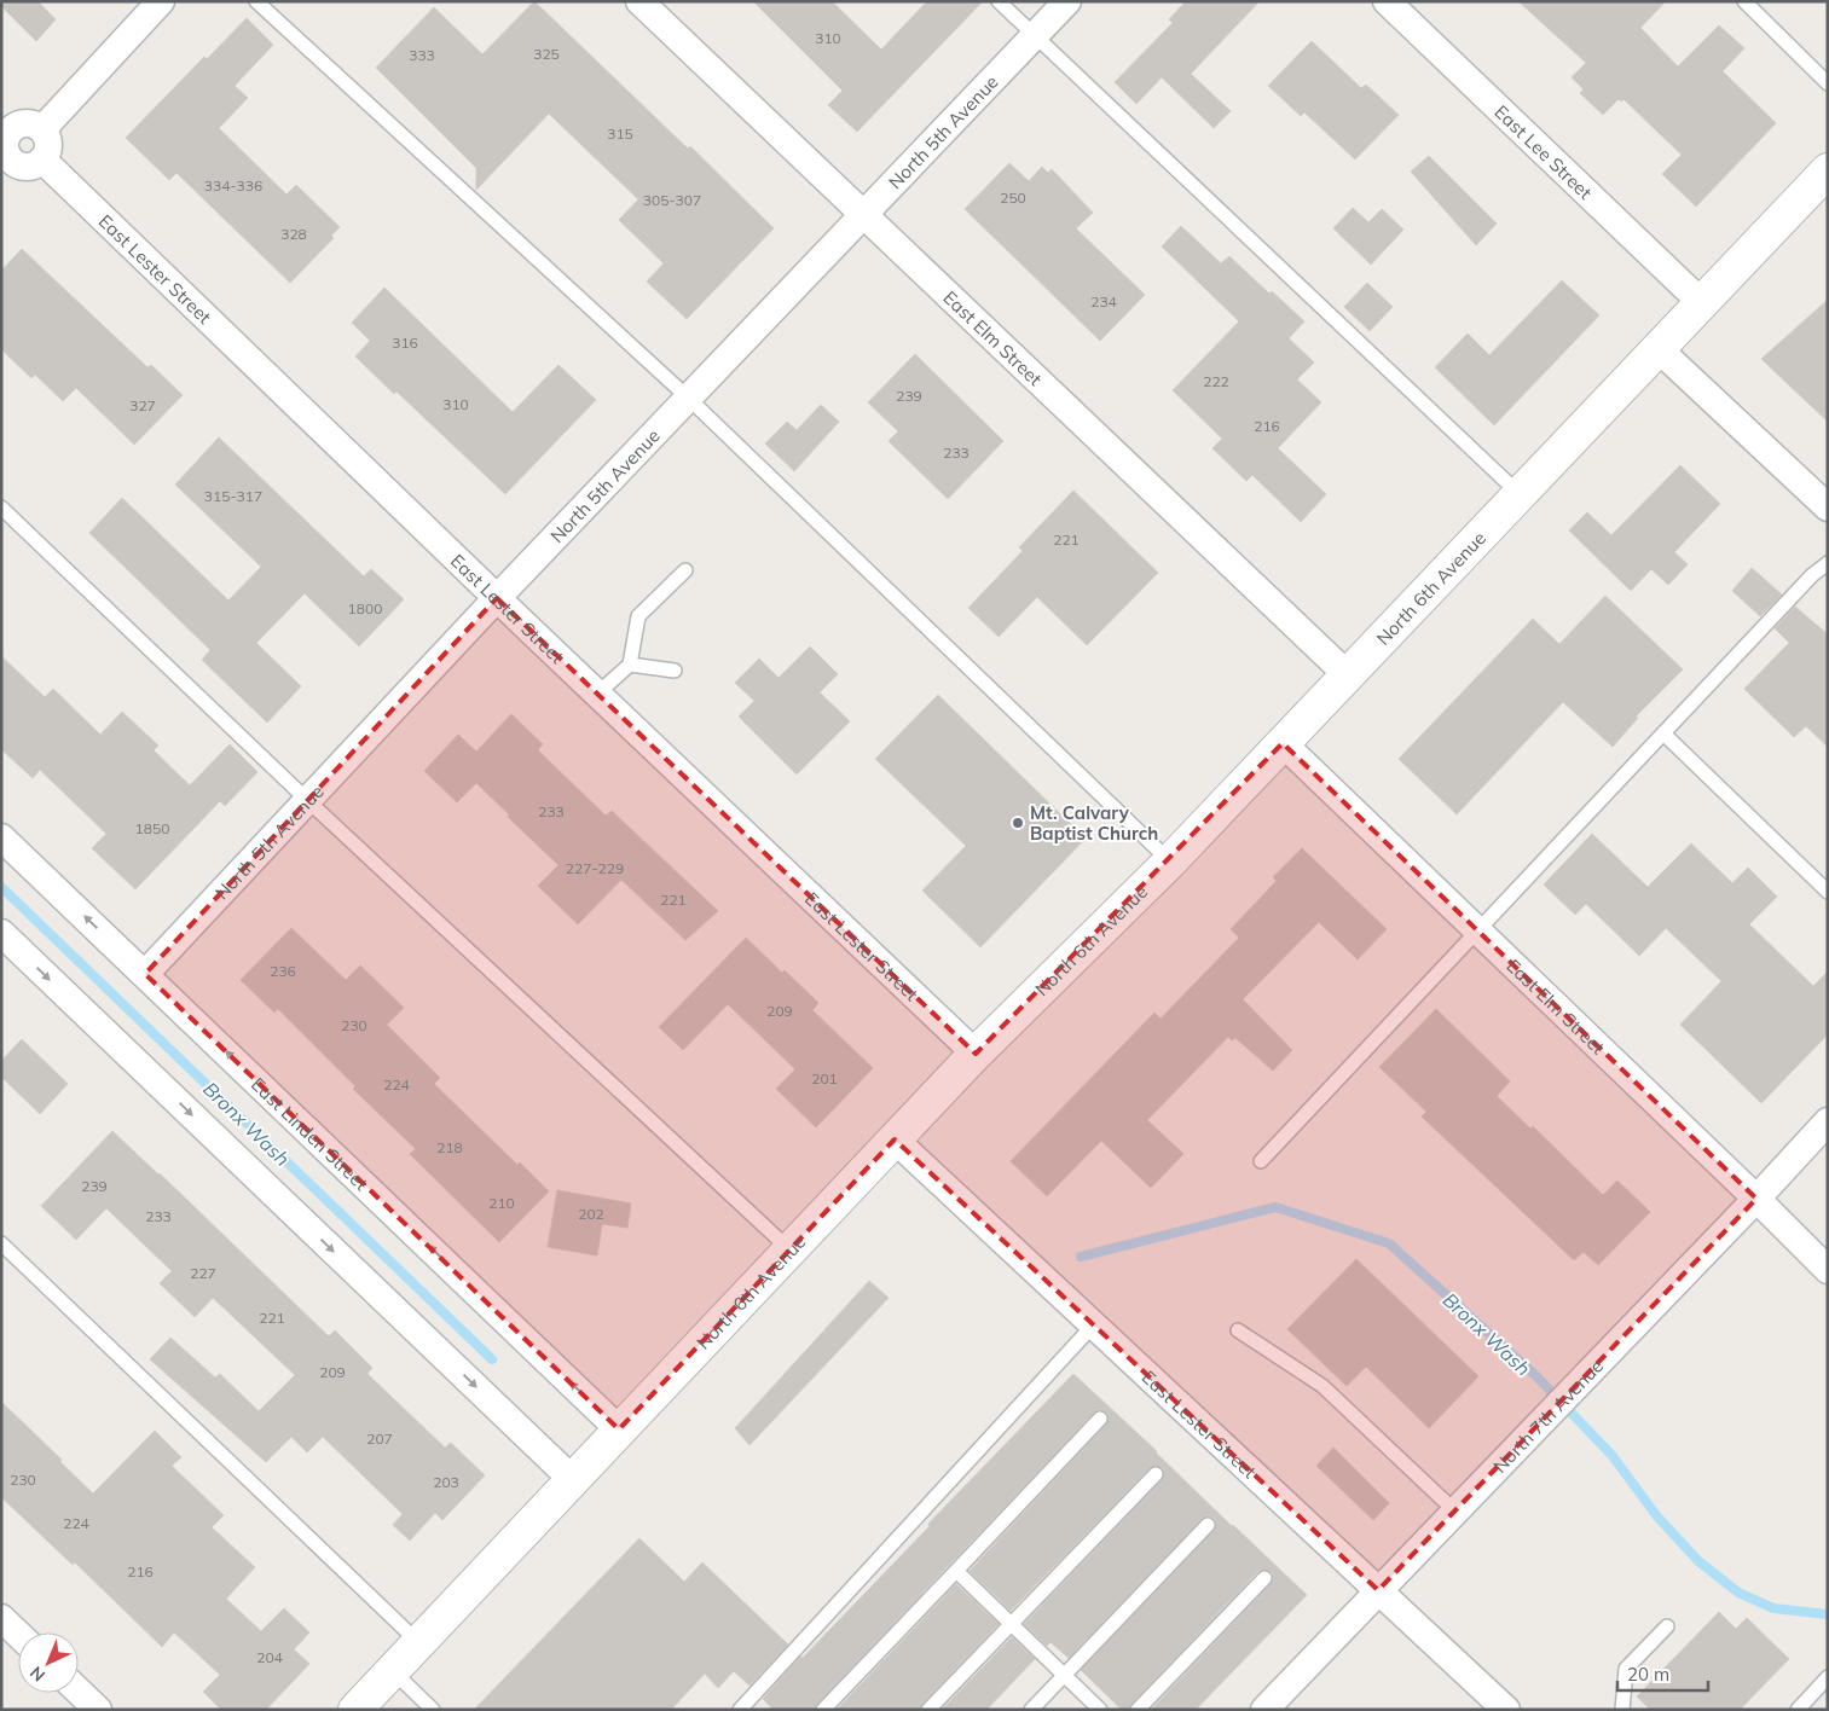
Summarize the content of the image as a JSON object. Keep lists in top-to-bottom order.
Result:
{
  "streets": {
    "street": [
      "North 5th Avenue",
      "East Lee Street",
      "East Lester Street",
      "East Elm Street",
      "North 6th Avenue",
      "East Linden Street",
      "North 7th Avenue"
    ]
  },
  "crossings": [
    ["North 5th Avenue", "East Lester Street"],
    ["North 5th Avenue", "East Elm Street"],
    ["North 5th Avenue", "East Linden Street"],
    ["East Lee Street", "North 6th Avenue"],
    ["East Lester Street", "North 6th Avenue"],
    ["East Lester Street", "North 7th Avenue"],
    ["East Elm Street", "North 6th Avenue"],
    ["East Elm Street", "North 7th Avenue"],
    ["North 6th Avenue", "East Linden Street"]
  ],
  "water": ["Bronx Wash"],
  "places": ["Mt. Calvary Baptist Church"],
  "house_numbers": [
    "310",
    "325",
    "333",
    "315",
    "334-336",
    "250",
    "305-307",
    "328",
    "234",
    "316",
    "222",
    "239",
    "310",
    "327",
    "216",
    "233",
    "315-317",
    "221",
    "1800",
    "233",
    "1850",
    "227-229",
    "221",
    "236",
    "209",
    "230",
    "201",
    "224",
    "218",
    "239",
    "210",
    "202",
    "233",
    "227",
    "221",
    "209",
    "207",
    "230",
    "203",
    "224",
    "216",
    "204"
  ],
  "scale_bar": "20 m",
  "north": "bottom left"
}
